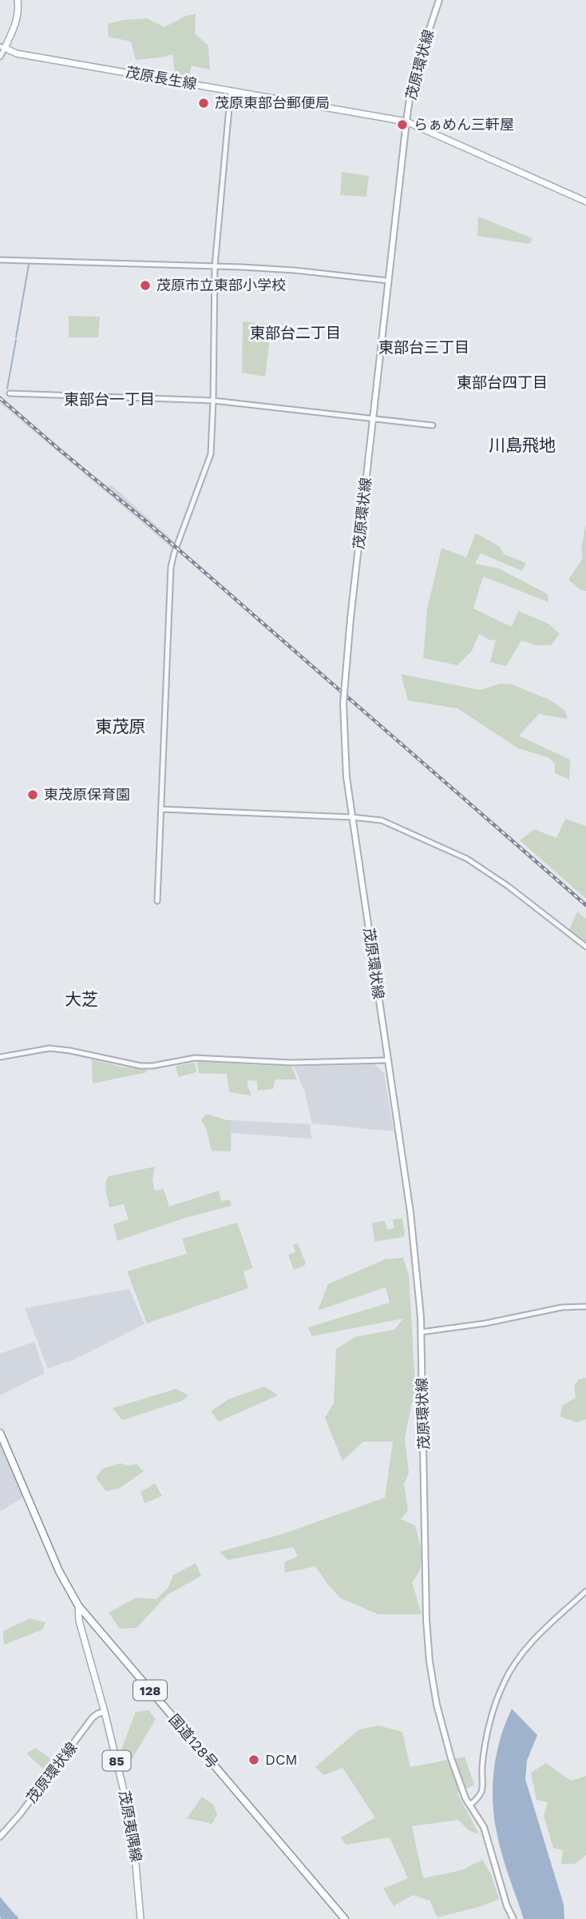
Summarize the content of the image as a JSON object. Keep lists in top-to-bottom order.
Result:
{
  "streets": {
    "highway": ["128", "国道128号"],
    "main road": [
      "茂原環状線",
      "茂原長生線",
      "85",
      "茂原夷隅線"
    ]
  },
  "crossings": [
    ["茂原環状線", "茂原長生線"],
    ["茂原環状線", "茂原夷隅線"],
    ["国道128号", "茂原夷隅線"]
  ],
  "districts": [
    "東部台二丁目",
    "東部台三丁目",
    "東部台四丁目",
    "東部台一丁目",
    "川島飛地",
    "東茂原",
    "大芝"
  ],
  "places": [
    "茂原東部台郵便局",
    "らぁめん三軒屋",
    "茂原市立東部小学校",
    "東茂原保育園",
    "DCM"
  ]
}
